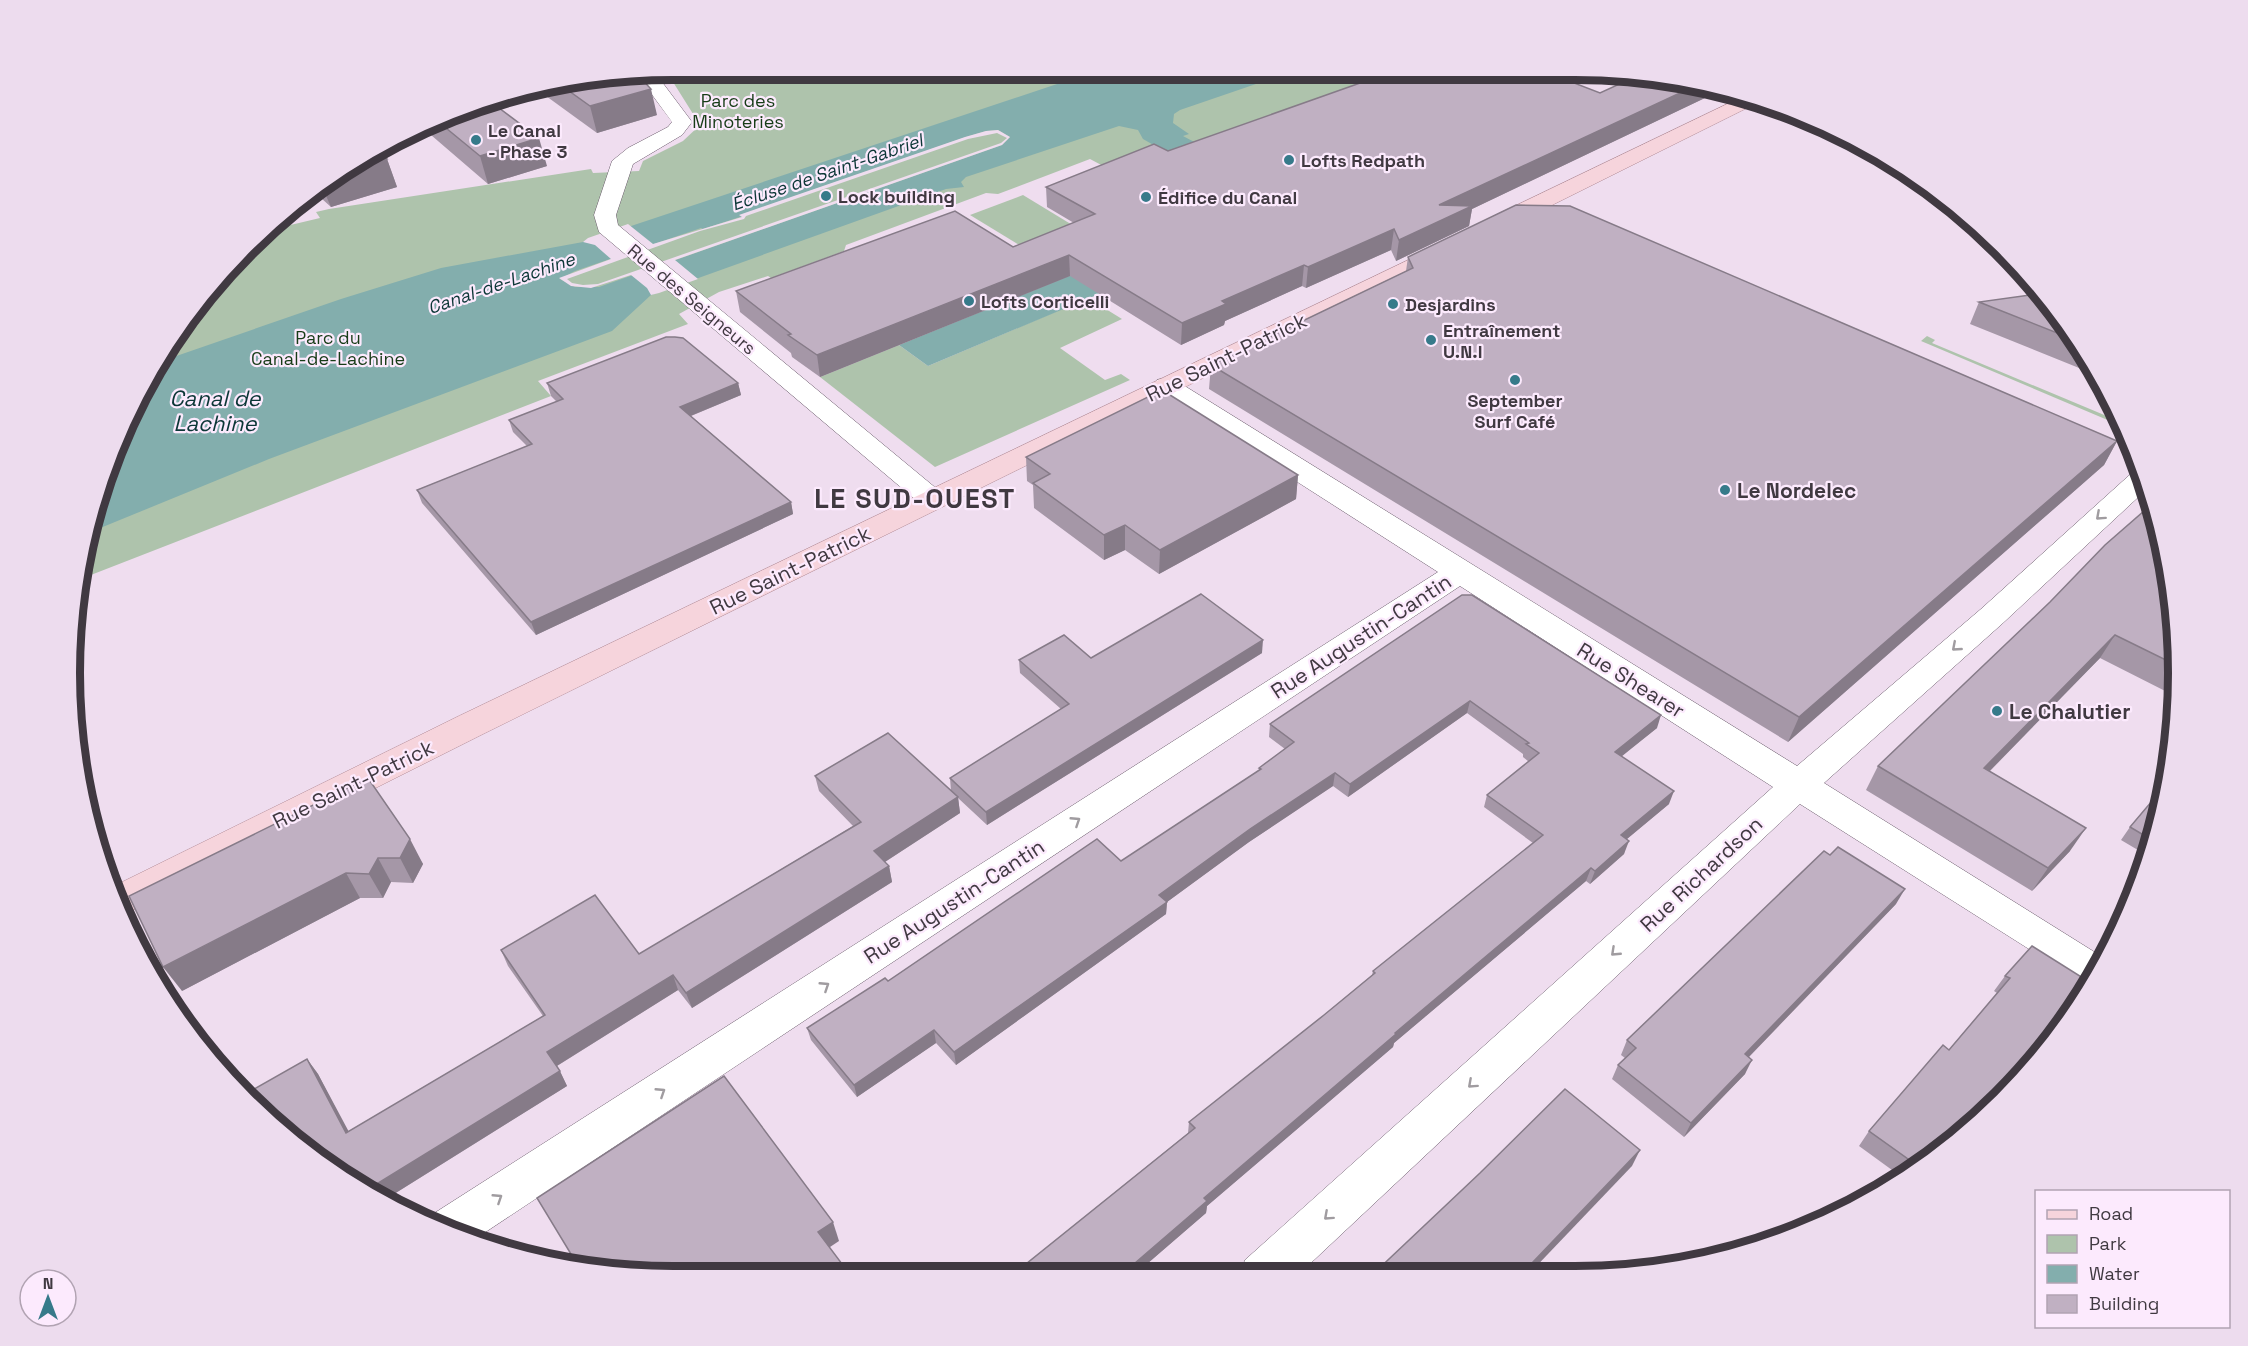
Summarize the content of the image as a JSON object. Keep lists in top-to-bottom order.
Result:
{
  "streets": {
    "main road": ["Rue Saint-Patrick"],
    "street": [
      "Rue des Seigneurs",
      "Rue Augustin-Cantin",
      "Rue Shearer",
      "Rue Richardson"
    ]
  },
  "crossings": [
    ["Rue des Seigneurs", "Rue Saint-Patrick"],
    ["Rue Saint-Patrick", "Rue Shearer"],
    ["Rue Augustin-Cantin", "Rue Shearer"],
    ["Rue Shearer", "Rue Richardson"]
  ],
  "one_way": ["Rue Augustin-Cantin", "Rue Richardson"],
  "districts": ["LE SUD-OUEST"],
  "water": ["Écluse de Saint-Gabriel", "Canal-de-Lachine", "Canal de Lachine"],
  "parks": ["Parc des Minoteries", "Parc du Canal-de-Lachine"],
  "places": [
    "Le Canal - Phase 3",
    "Lofts Redpath",
    "Lock building",
    "Édifice du Canal",
    "Lofts Corticelli",
    "Desjardins",
    "Entraînement U.N.I",
    "September Surf Café",
    "Le Nordelec",
    "Le Chalutier"
  ],
  "legend": [
    "Road",
    "Park",
    "Water",
    "Building"
  ],
  "north": "top"
}
